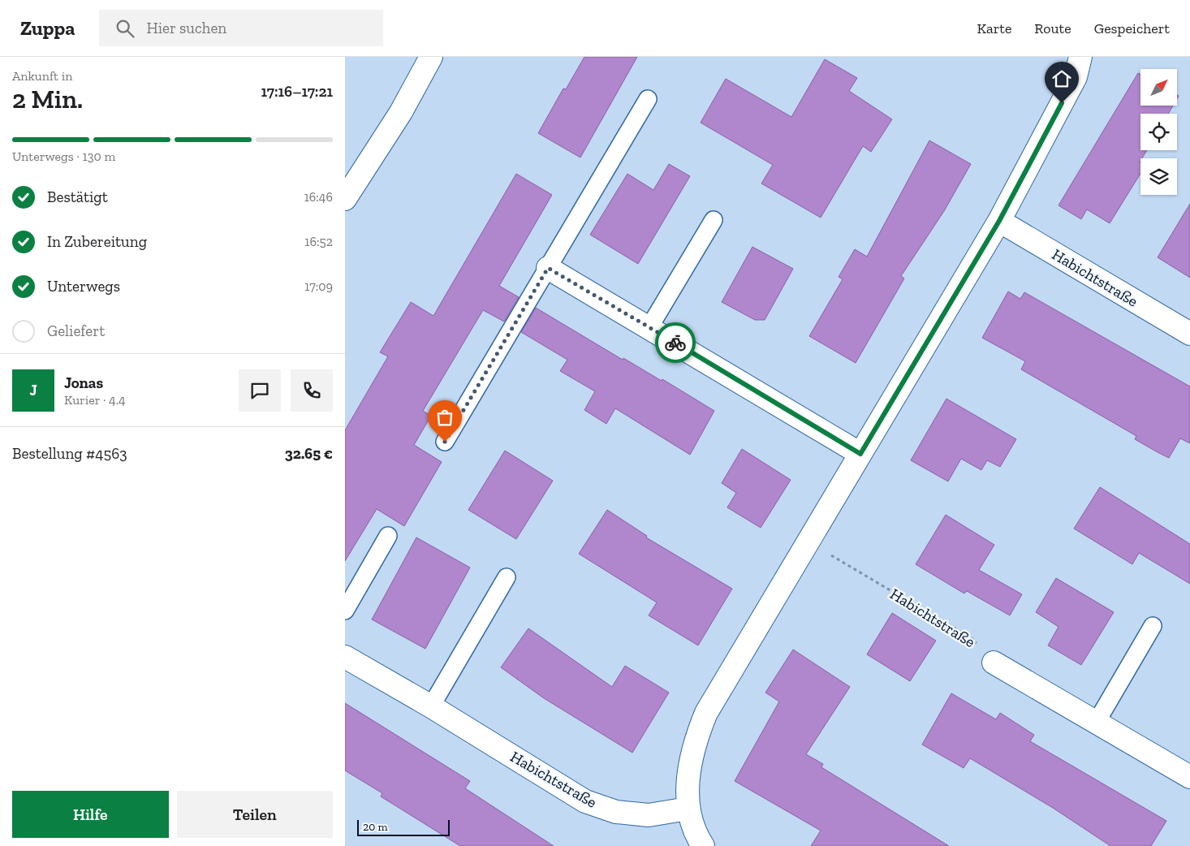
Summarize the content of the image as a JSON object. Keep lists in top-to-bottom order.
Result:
{
  "streets": {
    "street": ["Habichtstraße"]
  },
  "scale_bar": "20 m",
  "north": "top right",
  "page": {
    "header": "Zuppa",
    "search": "Hier suchen",
    "nav": ["Karte", "Route", "Gespeichert"],
    "heading": ["2 Min.", "Ankunft in", "17:16–17:21"],
    "panel": [
      "Jonas",
      "Kurier · 4.4",
      "Bestellung #4563",
      "32.65 €"
    ],
    "bar": "Unterwegs · 130 m",
    "list": [
      ["Bestätigt", "16:46"],
      ["In Zubereitung", "16:52"],
      ["Unterwegs", "17:09"],
      "Geliefert"
    ],
    "round": "J",
    "buttons": ["Hilfe", "Teilen"],
    "scale": "20 m"
  }
}
